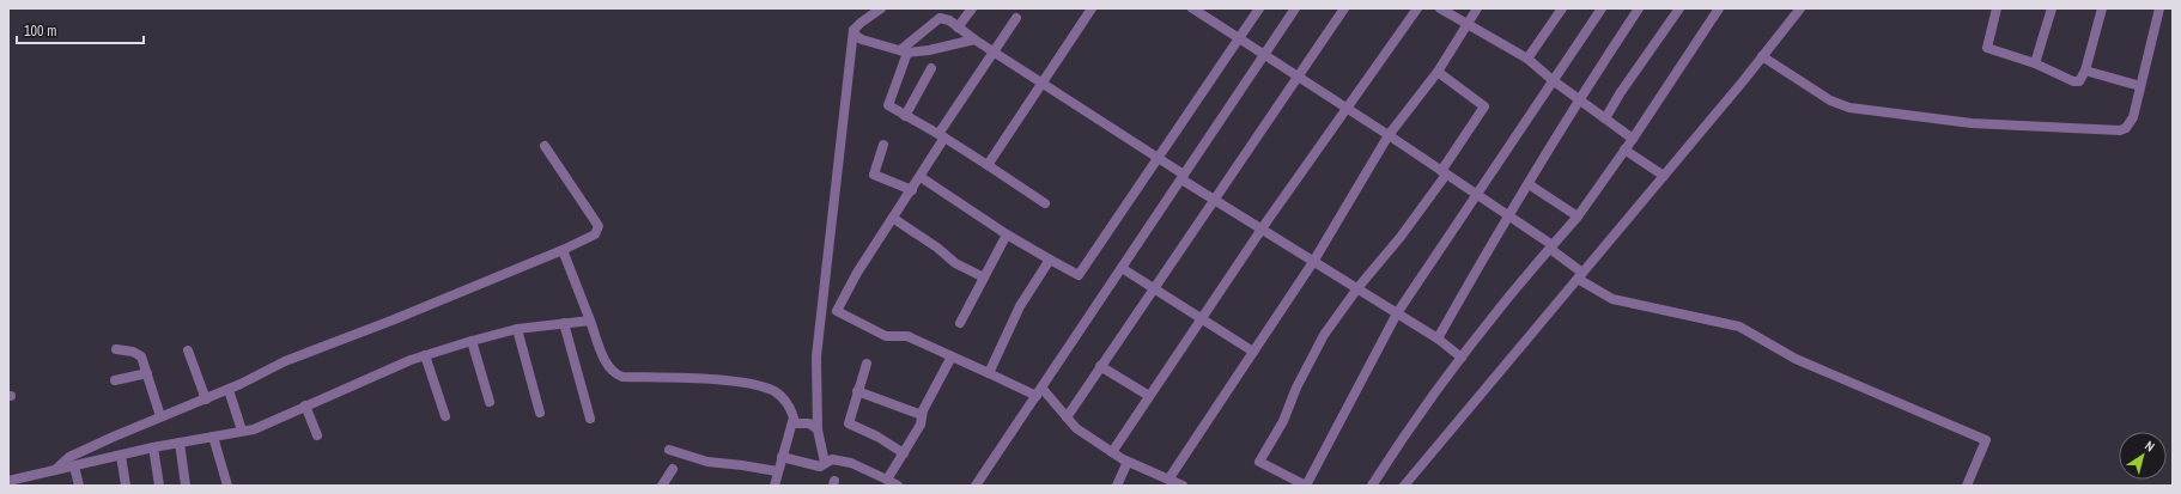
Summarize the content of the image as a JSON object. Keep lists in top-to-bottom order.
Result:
{
  "scale_bar": "100 m",
  "north": "top right"
}
